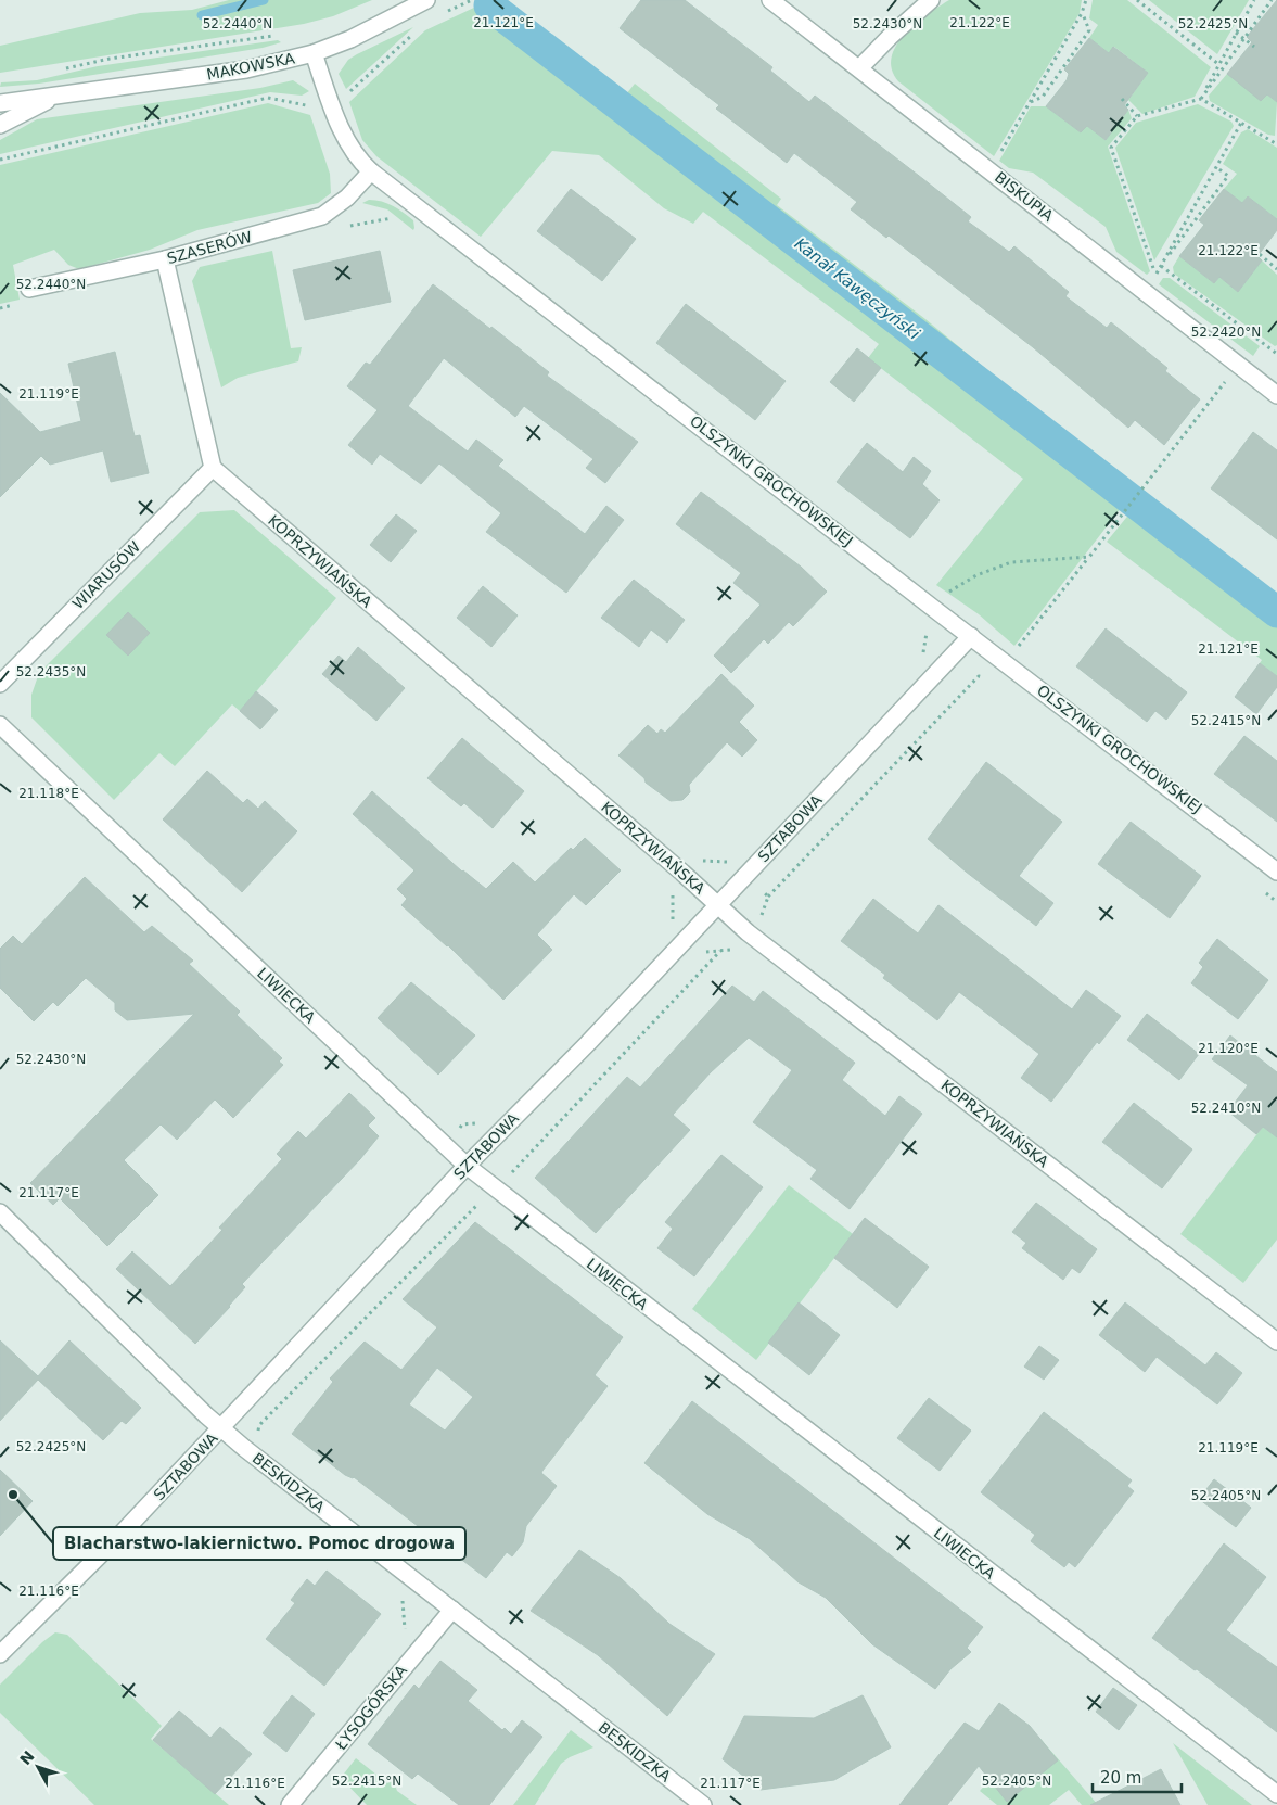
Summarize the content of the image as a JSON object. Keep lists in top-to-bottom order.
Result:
{
  "streets": {
    "street": [
      "MAKOWSKA",
      "BISKUPIA",
      "SZASERÓW",
      "OLSZYNKI GROCHOWSKIEJ",
      "KOPRZYWIAŃSKA",
      "WIARUSÓW",
      "SZTABOWA",
      "LIWIECKA",
      "BESKIDZKA",
      "ŁYSOGÓRSKA"
    ]
  },
  "crossings": [
    ["MAKOWSKA", "OLSZYNKI GROCHOWSKIEJ"],
    ["SZASERÓW", "OLSZYNKI GROCHOWSKIEJ"],
    ["OLSZYNKI GROCHOWSKIEJ", "SZTABOWA"],
    ["KOPRZYWIAŃSKA", "WIARUSÓW"],
    ["KOPRZYWIAŃSKA", "SZTABOWA"],
    ["SZTABOWA", "LIWIECKA"],
    ["SZTABOWA", "BESKIDZKA"],
    ["BESKIDZKA", "ŁYSOGÓRSKA"]
  ],
  "water": ["Kanał Kawęczyński"],
  "places": ["Blacharstwo-lakiernictwo. Pomoc drogowa"],
  "scale_bar": "20 m",
  "north": "top left",
  "coordinates": [
    "21.121°E",
    "21.122°E",
    "52.2440°N",
    "52.2430°N",
    "52.2425°N",
    "52.2420°N",
    "21.119°E",
    "52.2435°N",
    "52.2415°N",
    "21.118°E",
    "21.120°E",
    "52.2410°N",
    "21.117°E",
    "52.2405°N",
    "21.116°E"
  ]
}
